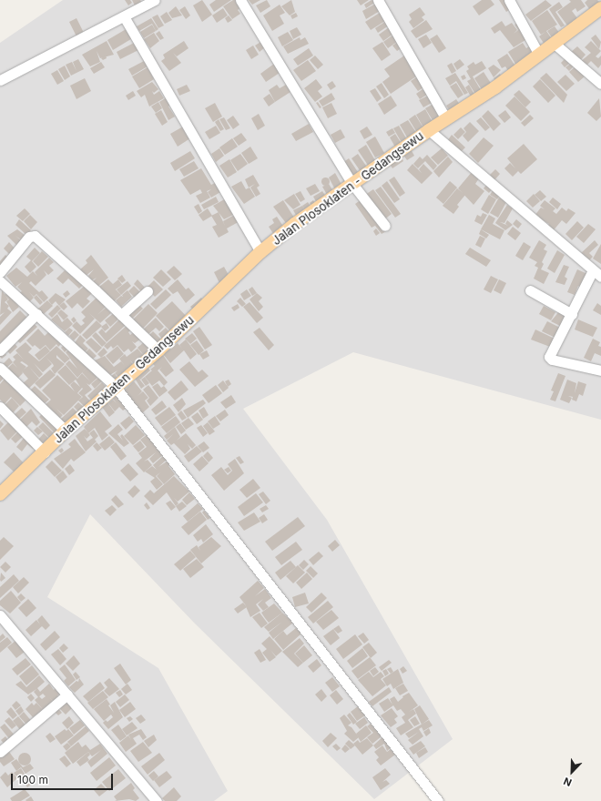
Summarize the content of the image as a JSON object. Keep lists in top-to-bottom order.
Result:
{
  "streets": {
    "main road": ["Jalan Plosoklaten - Gedangsewu"]
  },
  "scale_bar": "100 m",
  "north": "bottom left"
}
